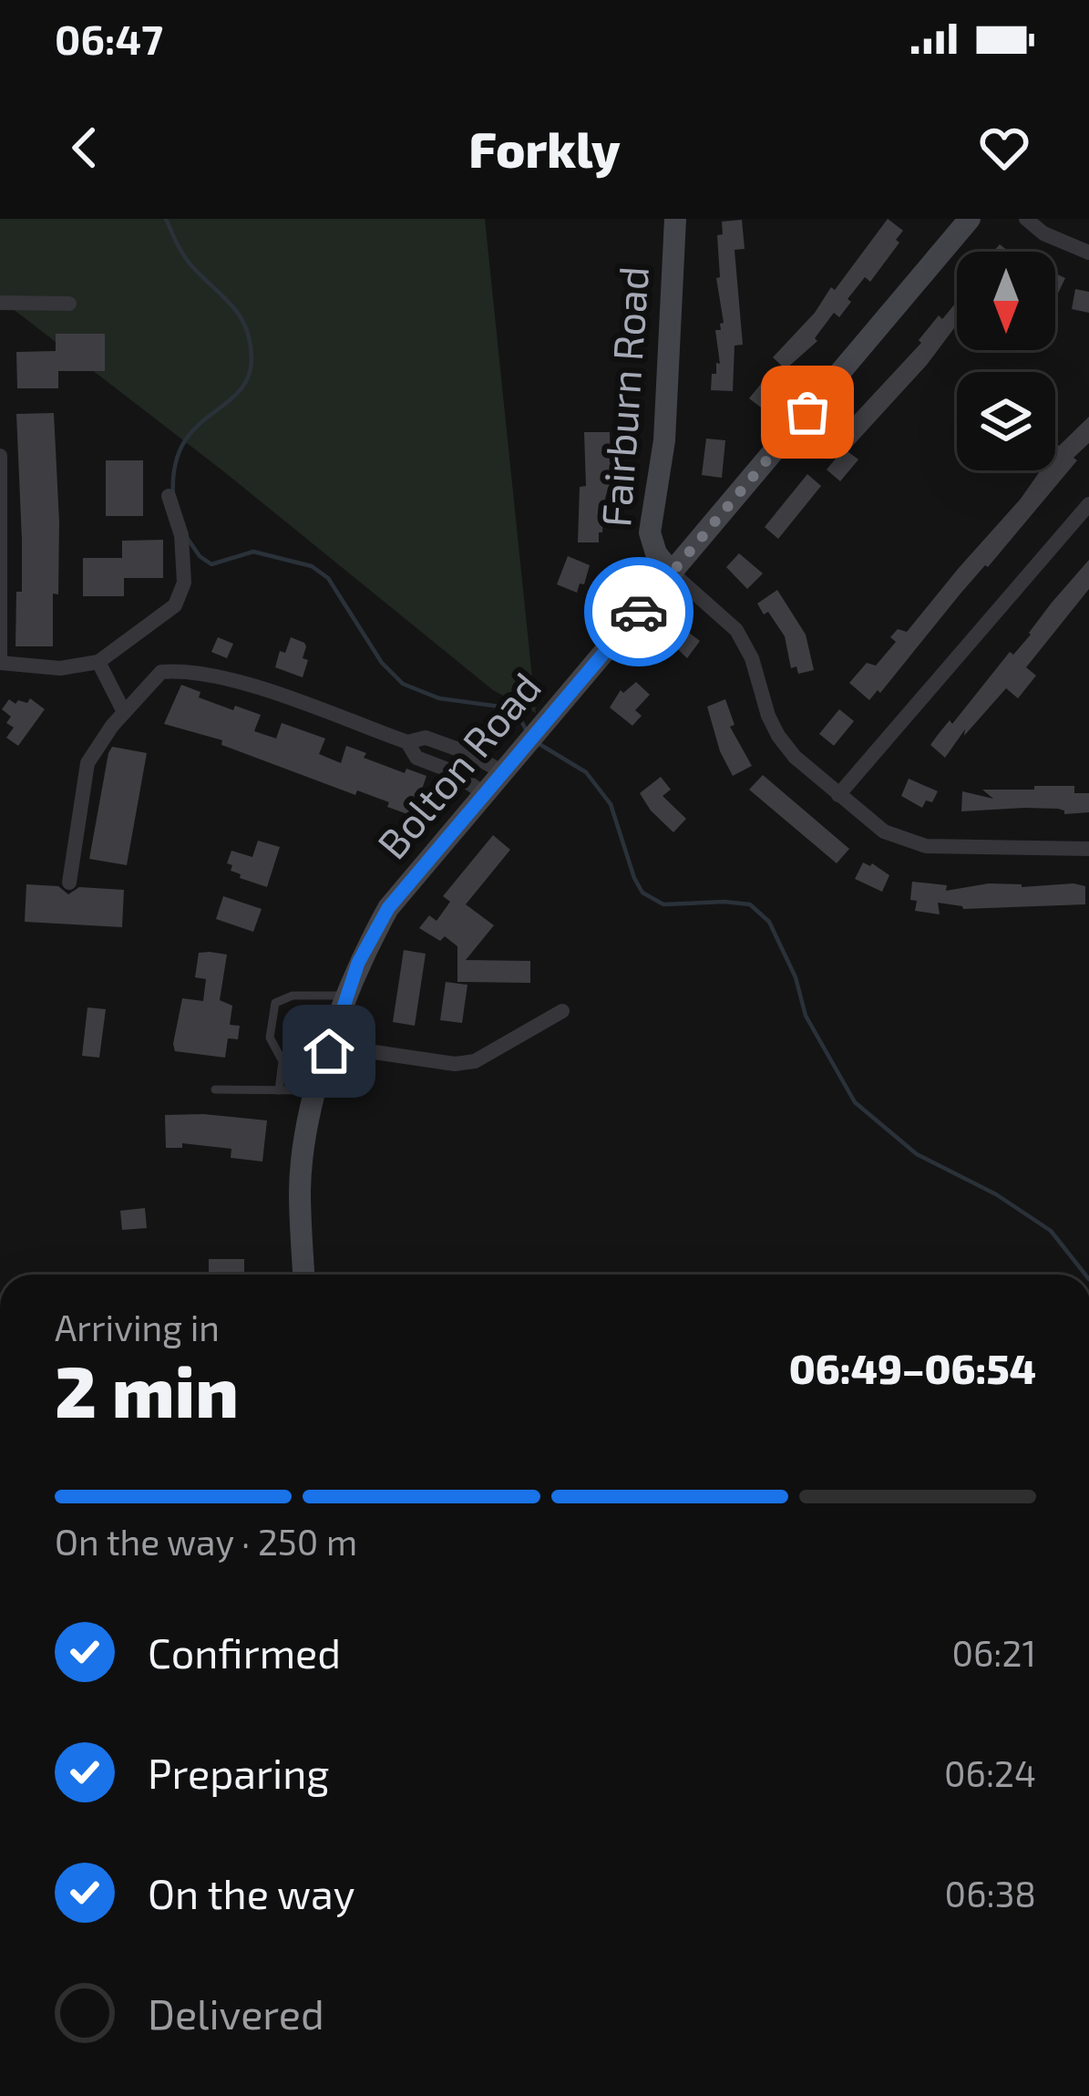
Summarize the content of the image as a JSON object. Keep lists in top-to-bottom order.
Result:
{
  "streets": {
    "street": ["Fairburn Road", "Bolton Road"]
  },
  "crossings": [
    ["Fairburn Road", "Bolton Road"]
  ],
  "north": "bottom",
  "page": {
    "status": "06:47",
    "header": "Forkly",
    "heading": ["2 min", "Arriving in", "06:49–06:54"],
    "bar": "On the way · 250 m",
    "list": [
      ["Confirmed", "06:21"],
      ["Preparing", "06:24"],
      ["On the way", "06:38"],
      "Delivered"
    ]
  }
}
